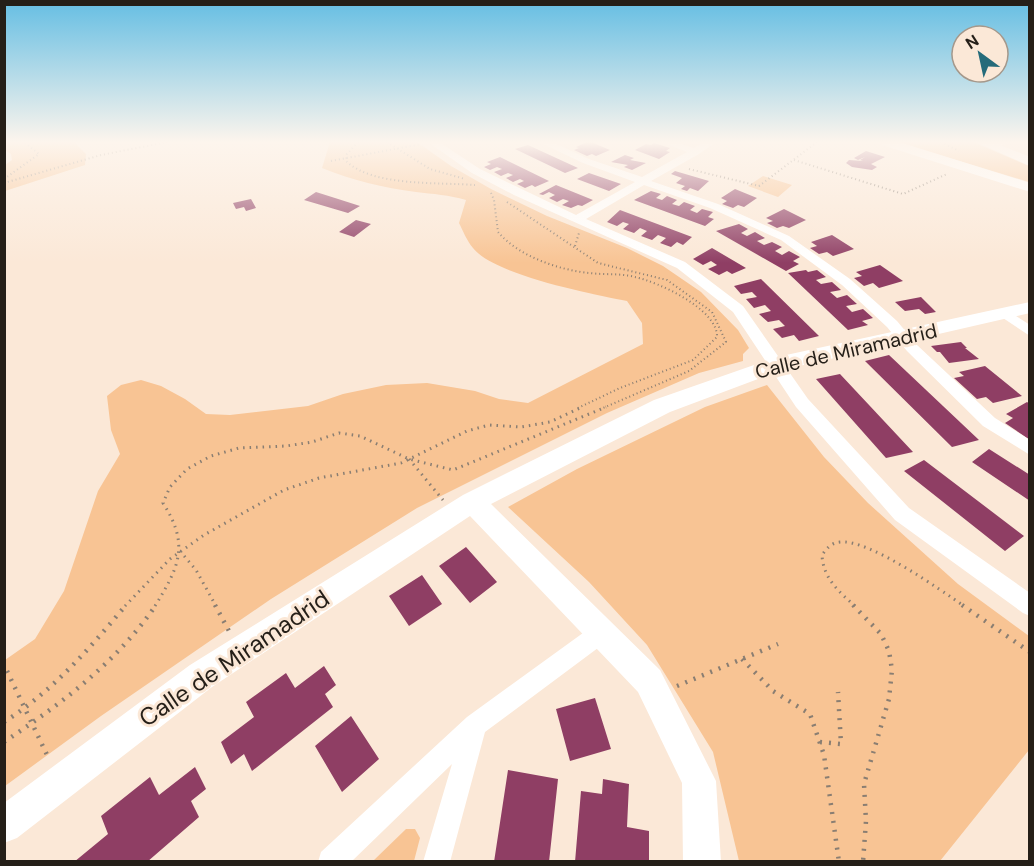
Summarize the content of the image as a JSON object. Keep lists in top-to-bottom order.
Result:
{
  "streets": {
    "street": ["Calle de Miramadrid"]
  },
  "north": "top left"
}
